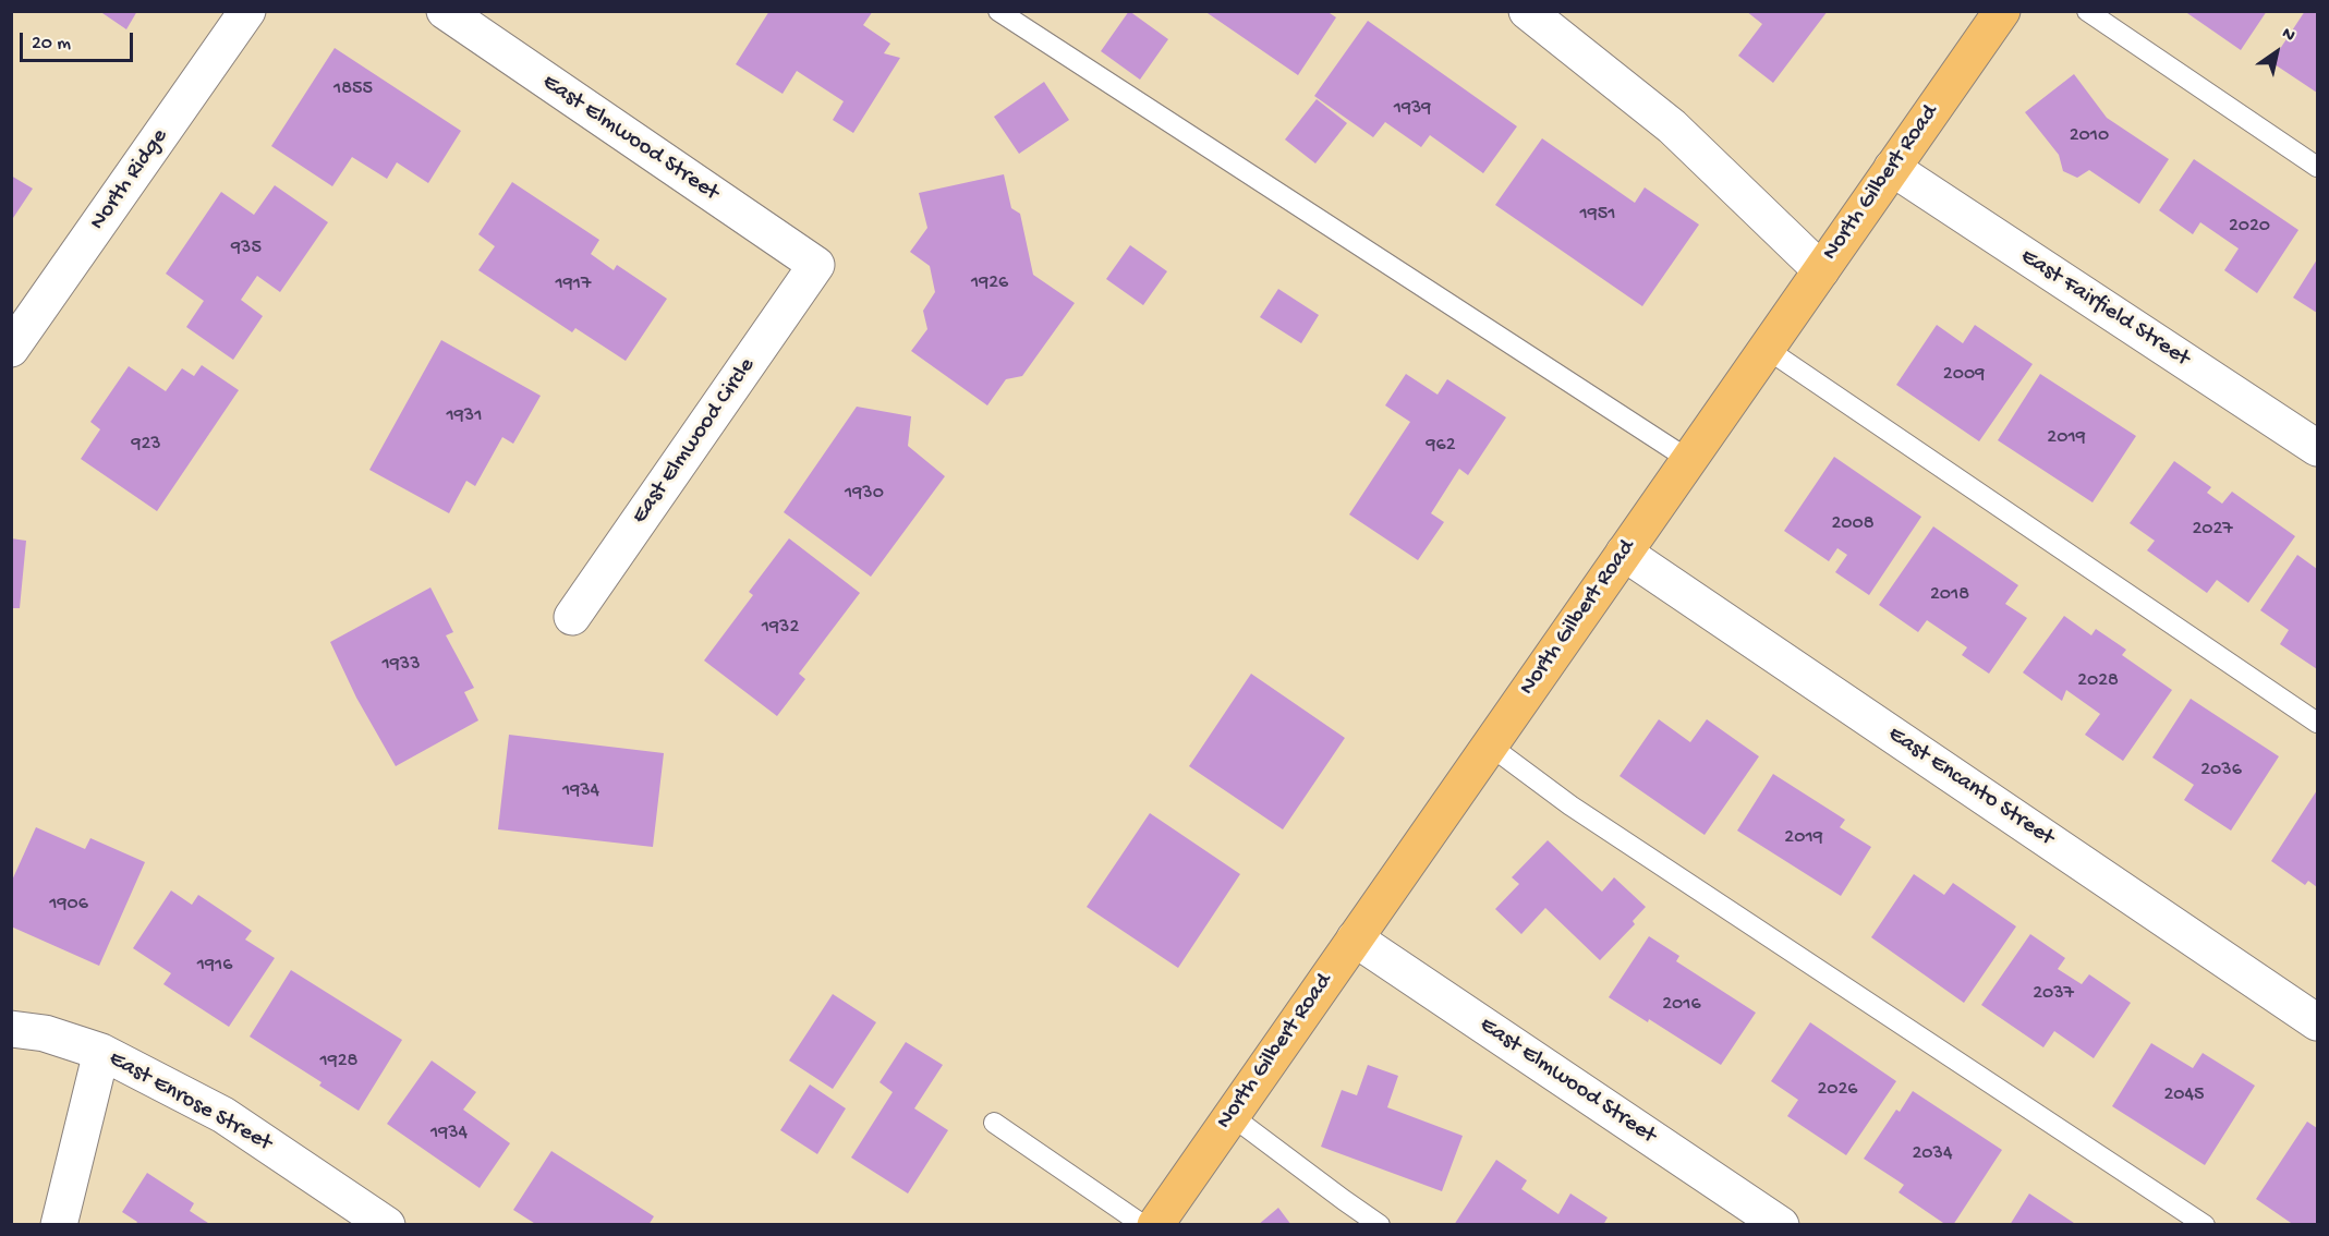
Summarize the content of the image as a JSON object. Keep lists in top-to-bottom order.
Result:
{
  "streets": {
    "main road": ["North Gilbert Road"],
    "street": [
      "East Elmwood Street",
      "North Ridge",
      "East Fairfield Street",
      "East Elmwood Circle",
      "East Encanto Street",
      "East Enrose Street"
    ]
  },
  "crossings": [
    ["East Elmwood Street", "North Gilbert Road"],
    ["East Elmwood Street", "East Elmwood Circle"],
    ["North Gilbert Road", "East Fairfield Street"],
    ["North Gilbert Road", "East Encanto Street"]
  ],
  "house_numbers": [
    "1855",
    "1939",
    "2010",
    "1951",
    "2020",
    "935",
    "1926",
    "1917",
    "2009",
    "1931",
    "2019",
    "923",
    "962",
    "1930",
    "2008",
    "2027",
    "2018",
    "1932",
    "1933",
    "2028",
    "2036",
    "1934",
    "2019",
    "1906",
    "1916",
    "2037",
    "2016",
    "1928",
    "2026",
    "2045",
    "1934",
    "2034"
  ],
  "scale_bar": "20 m",
  "north": "top right"
}
